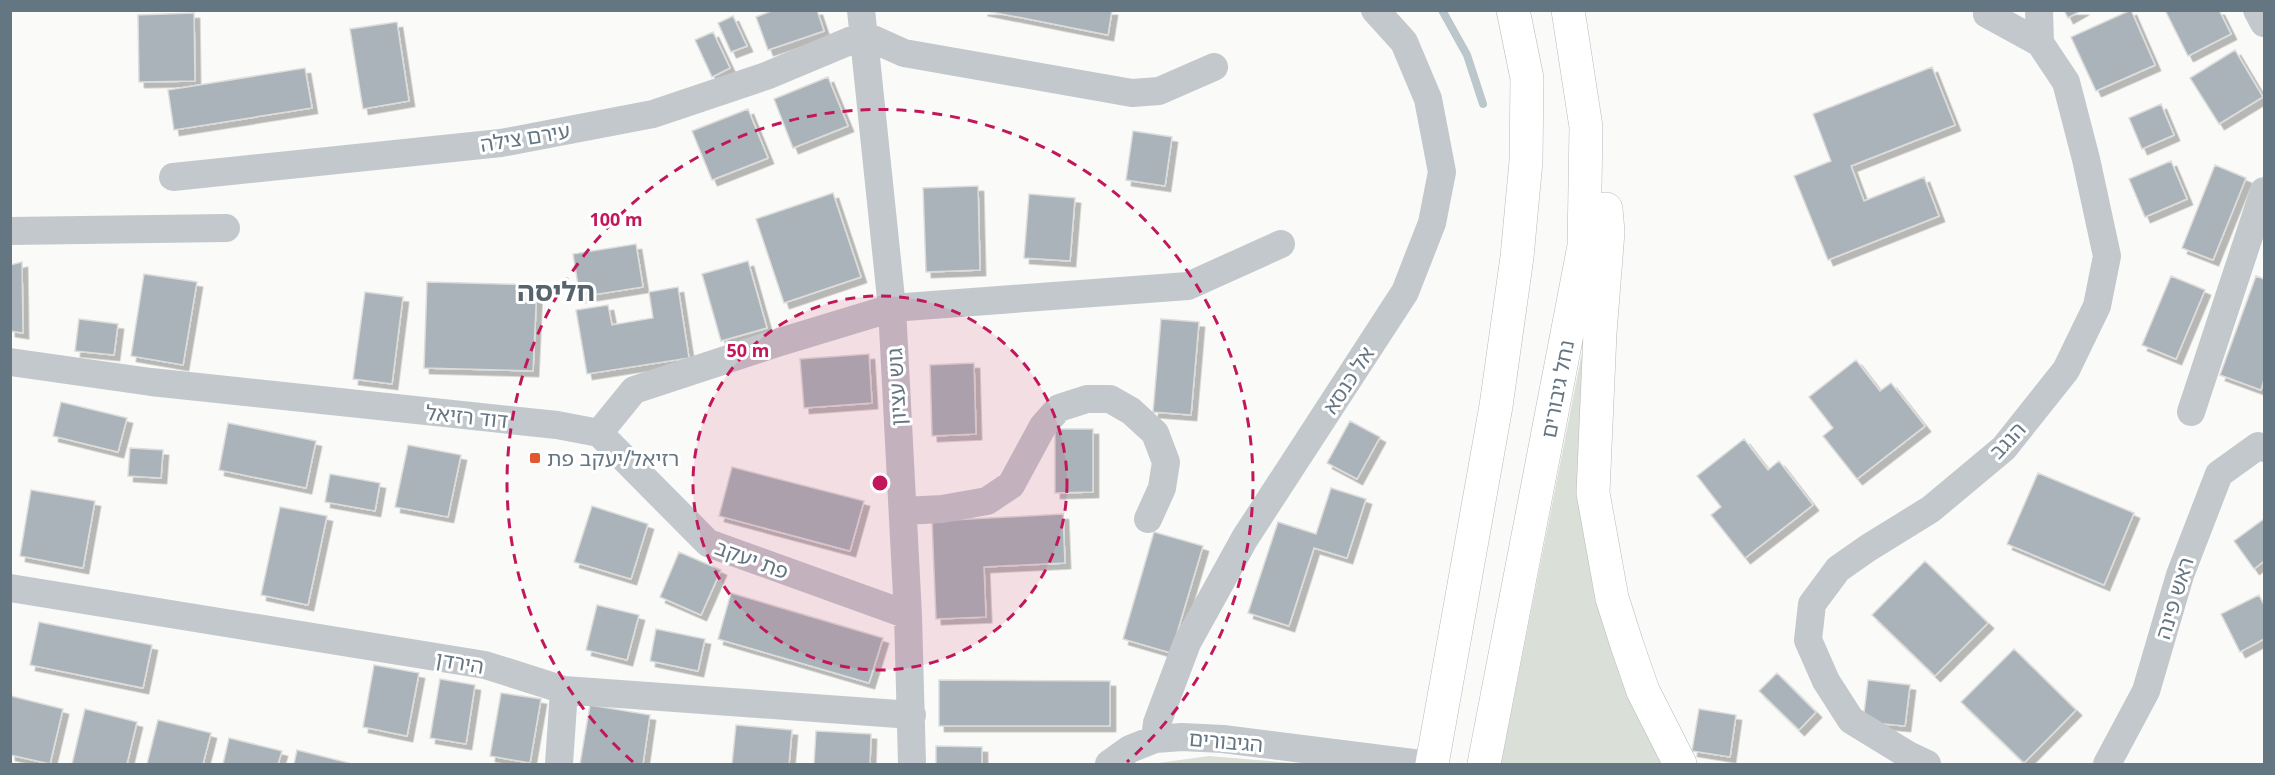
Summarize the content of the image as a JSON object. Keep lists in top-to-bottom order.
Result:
{
  "streets": {
    "main road": ["נחל גיבורים"],
    "street": [
      "עירם צילה",
      "אל כנסא",
      "גוש עציון",
      "דוד רזיאל",
      "הנגב",
      "פת יעקב",
      "ראש פינה",
      "הירדן",
      "הגיבורים"
    ]
  },
  "crossings": [
    ["עירם צילה", "גוש עציון"],
    ["אל כנסא", "הגיבורים"],
    ["גוש עציון", "פת יעקב"],
    ["גוש עציון", "הירדן"],
    ["דוד רזיאל", "פת יעקב"]
  ],
  "districts": ["חליסה"],
  "places": {
    "transit": ["רזיאל/יעקב פת"]
  },
  "rings": ["100 m", "50 m"]
}
